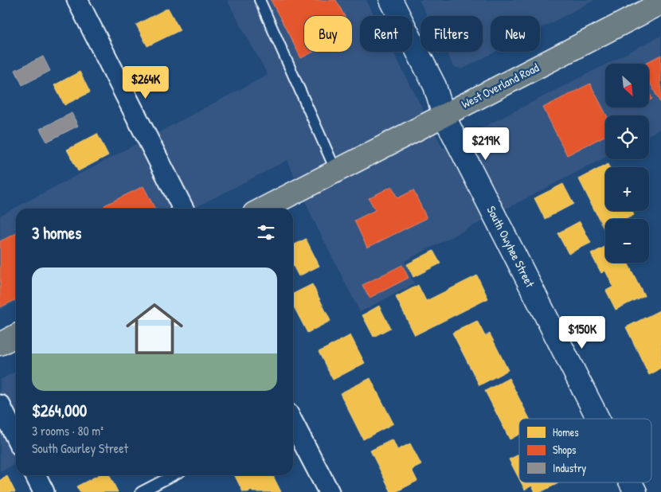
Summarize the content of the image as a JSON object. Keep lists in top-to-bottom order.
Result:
{
  "streets": {
    "main road": ["West Overland Road"],
    "street": ["South Owyhee Street"]
  },
  "crossings": [
    ["West Overland Road", "South Owyhee Street"]
  ],
  "legend": ["Homes", "Shops", "Industry"],
  "north": "bottom right",
  "page": {
    "chip": [
      "Buy",
      "Rent",
      "Filters",
      "New"
    ],
    "map_buttons": ["+", "−"],
    "price": ["$264K", "$219K", "$150K"],
    "heading": "3 homes",
    "list": [
      {
        "name": "$264,000",
        "note": "3 rooms · 80 m² · South Gourley Street"
      }
    ]
  }
}
